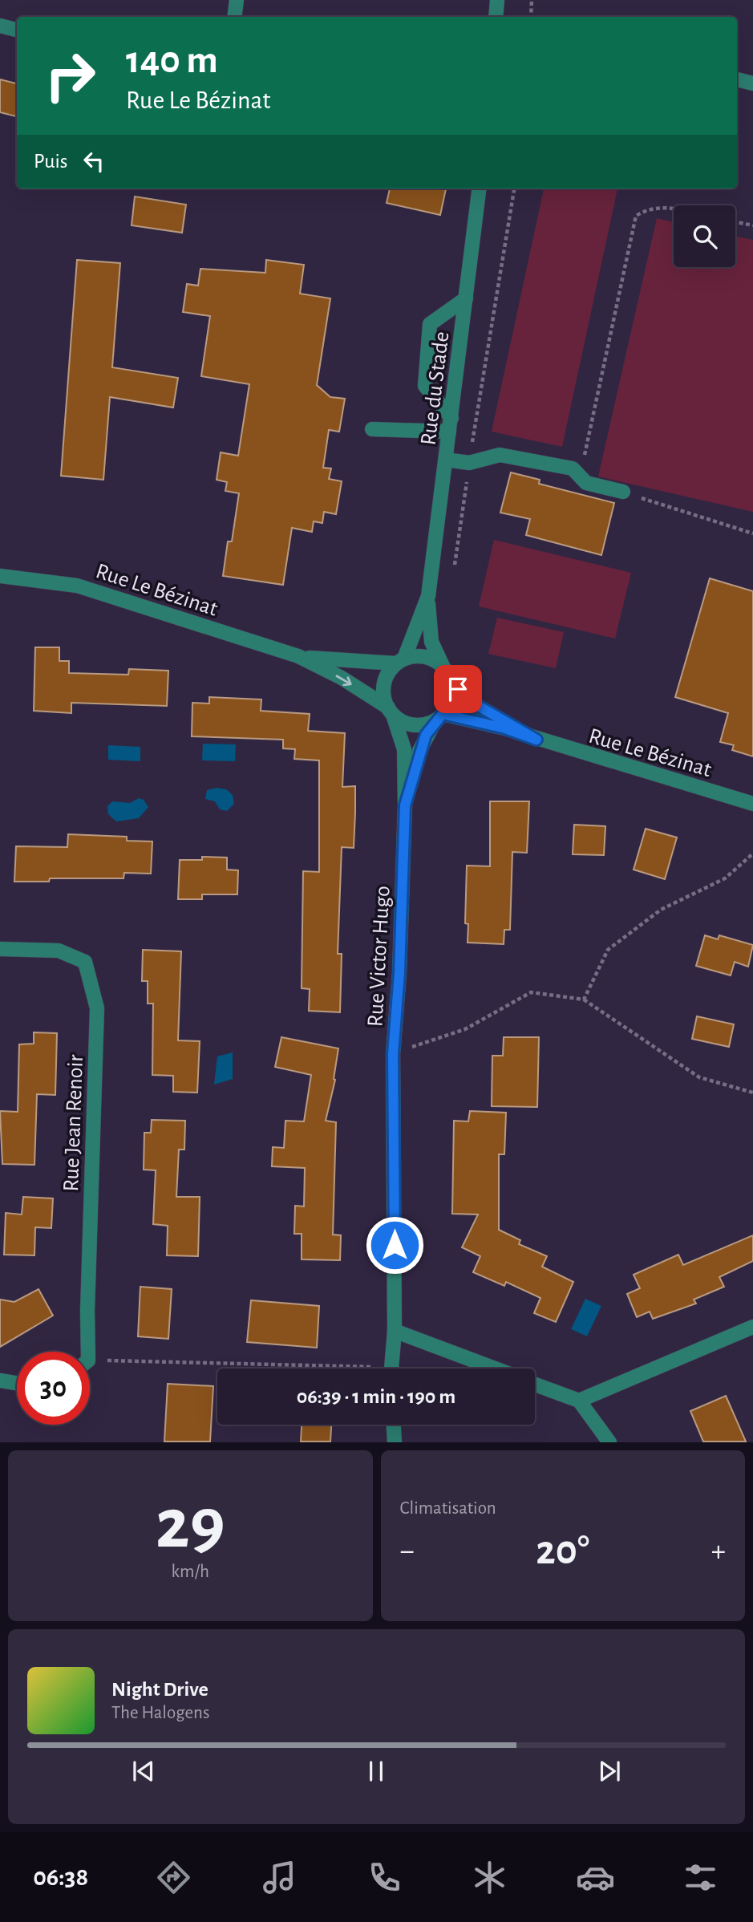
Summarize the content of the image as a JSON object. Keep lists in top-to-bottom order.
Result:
{
  "streets": {
    "street": [
      "Rue du Stade",
      "Rue Le Bézinat",
      "Rue Victor Hugo",
      "Rue Jean Renoir"
    ]
  },
  "crossings": [
    ["Rue du Stade", "Rue Le Bézinat"],
    ["Rue du Stade", "Rue Victor Hugo"],
    ["Rue Le Bézinat", "Rue Victor Hugo"]
  ],
  "page": {
    "turn": ["140 m", "Rue Le Bézinat"],
    "then": "Puis",
    "limit": "30",
    "trip": "06:39 · 1 min · 190 m",
    "tile": [
      ["29", "km/h"],
      "Climatisation"
    ],
    "heat": ["−", "20°", "+"],
    "song": ["Night Drive", "The Halogens"],
    "tabs": "06:38"
  }
}
